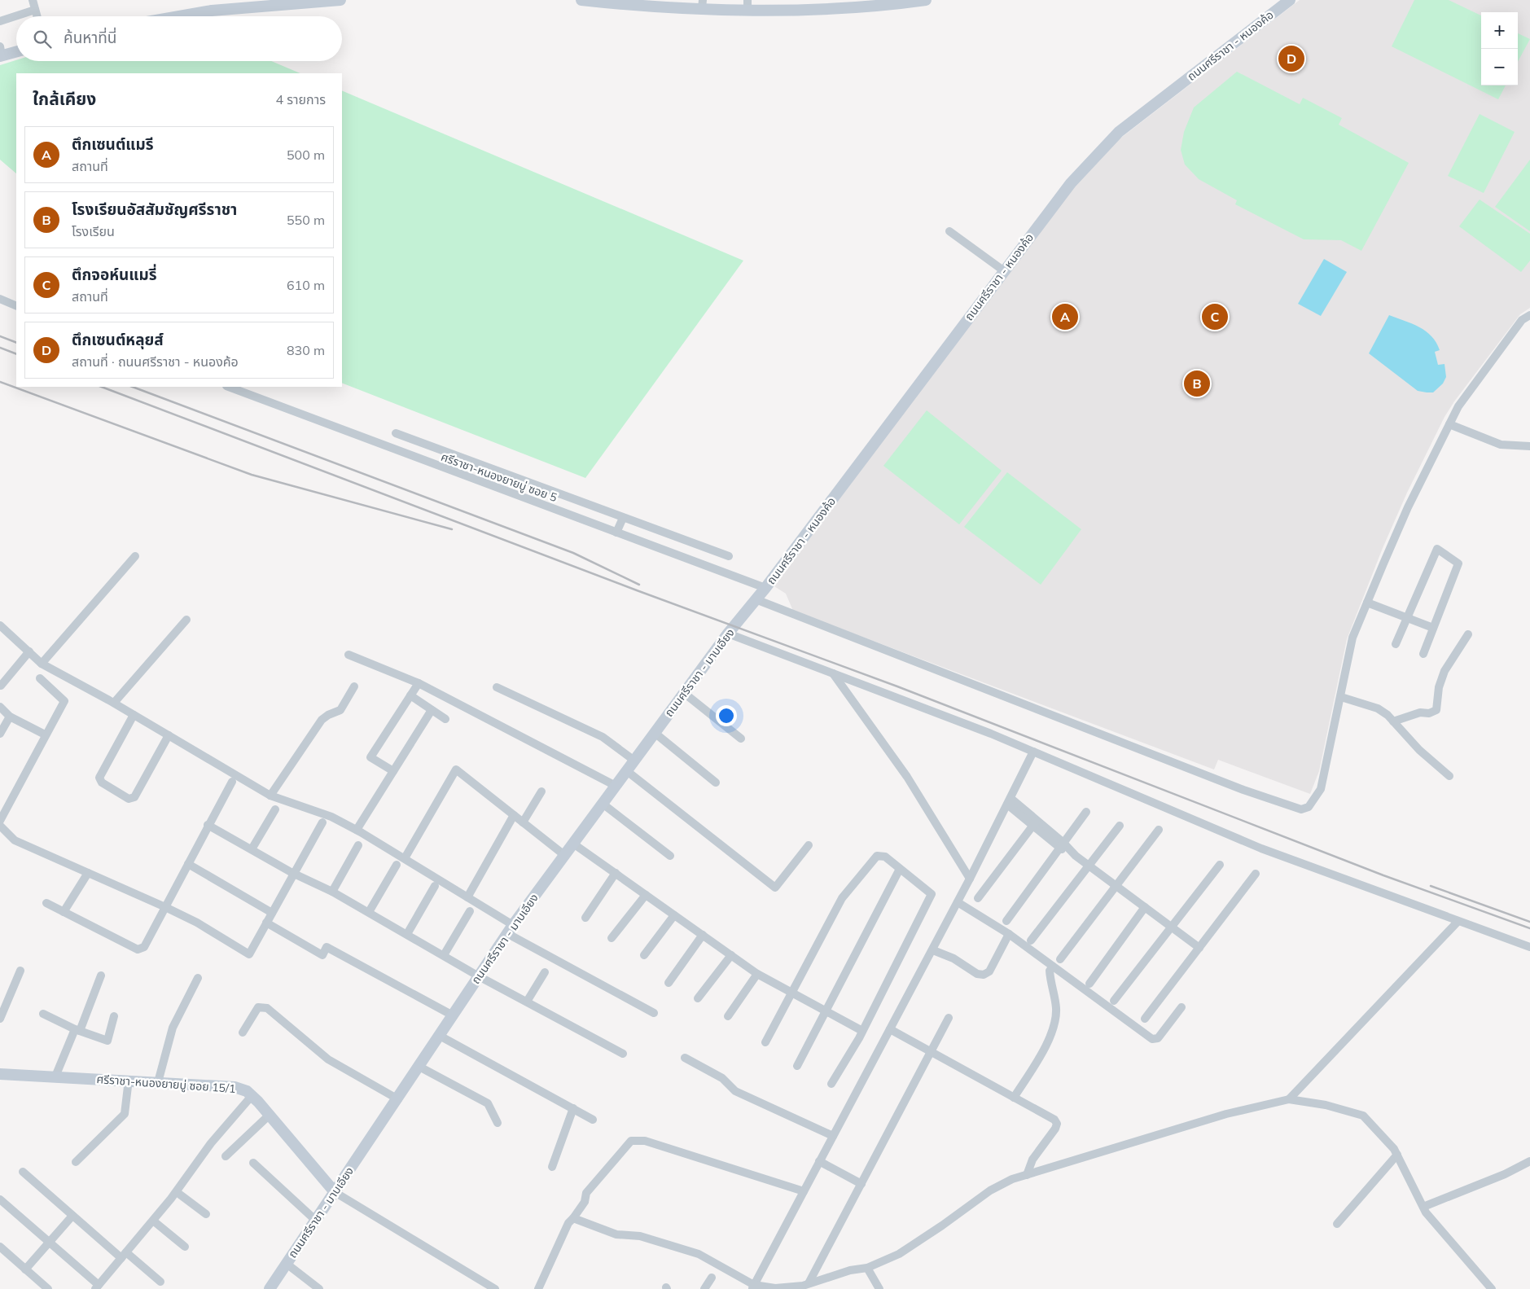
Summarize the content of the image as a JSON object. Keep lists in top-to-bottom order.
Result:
{
  "streets": {
    "main road": ["ถนนศรีราชา - หนองค้อ", "ถนนศรีราชา - มาบเอียง", "ศรีราชา-หนองยายบู่ ซอย 15/1"],
    "street": ["ศรีราชา-หนองยายบู่ ซอย 5"]
  },
  "crossings": [
    ["ถนนศรีราชา - หนองค้อ", "ศรีราชา-หนองยายบู่ ซอย 5"],
    ["ถนนศรีราชา - หนองค้อ", "ถนนศรีราชา - มาบเอียง"],
    ["ถนนศรีราชา - มาบเอียง", "ศรีราชา-หนองยายบู่ ซอย 15/1"]
  ],
  "page": {
    "map_buttons": ["+", "−"],
    "search": "ค้นหาที่นี่",
    "pins": [
      "D",
      "A",
      "C",
      "B"
    ],
    "heading": ["ใกล้เคียง", "4 รายการ"],
    "list": [
      {
        "mark": "A",
        "name": "ตึกเซนต์แมรี",
        "note": "สถานที่",
        "value": "500 m"
      },
      {
        "mark": "B",
        "name": "โรงเรียนอัสสัมชัญศรีราชา",
        "note": "โรงเรียน",
        "value": "550 m"
      },
      {
        "mark": "C",
        "name": "ตึกจอห์นแมรี่",
        "note": "สถานที่",
        "value": "610 m"
      },
      {
        "mark": "D",
        "name": "ตึกเซนต์หลุยส์",
        "note": "สถานที่ · ถนนศรีราชา - หนองค้อ",
        "value": "830 m"
      }
    ]
  }
}
